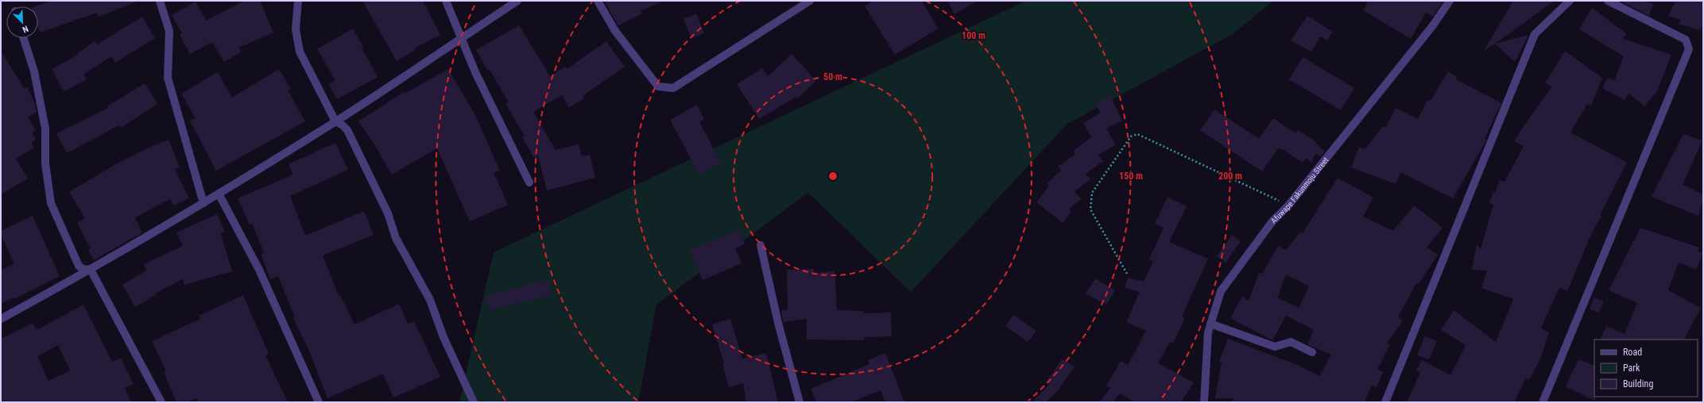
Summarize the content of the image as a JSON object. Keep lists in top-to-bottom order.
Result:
{
  "streets": {
    "street": ["Afuwape Fakunmoju Street"]
  },
  "legend": ["Road", "Park", "Building"],
  "north": "bottom right",
  "rings": [
    "100 m",
    "50 m",
    "150 m",
    "200 m"
  ]
}
